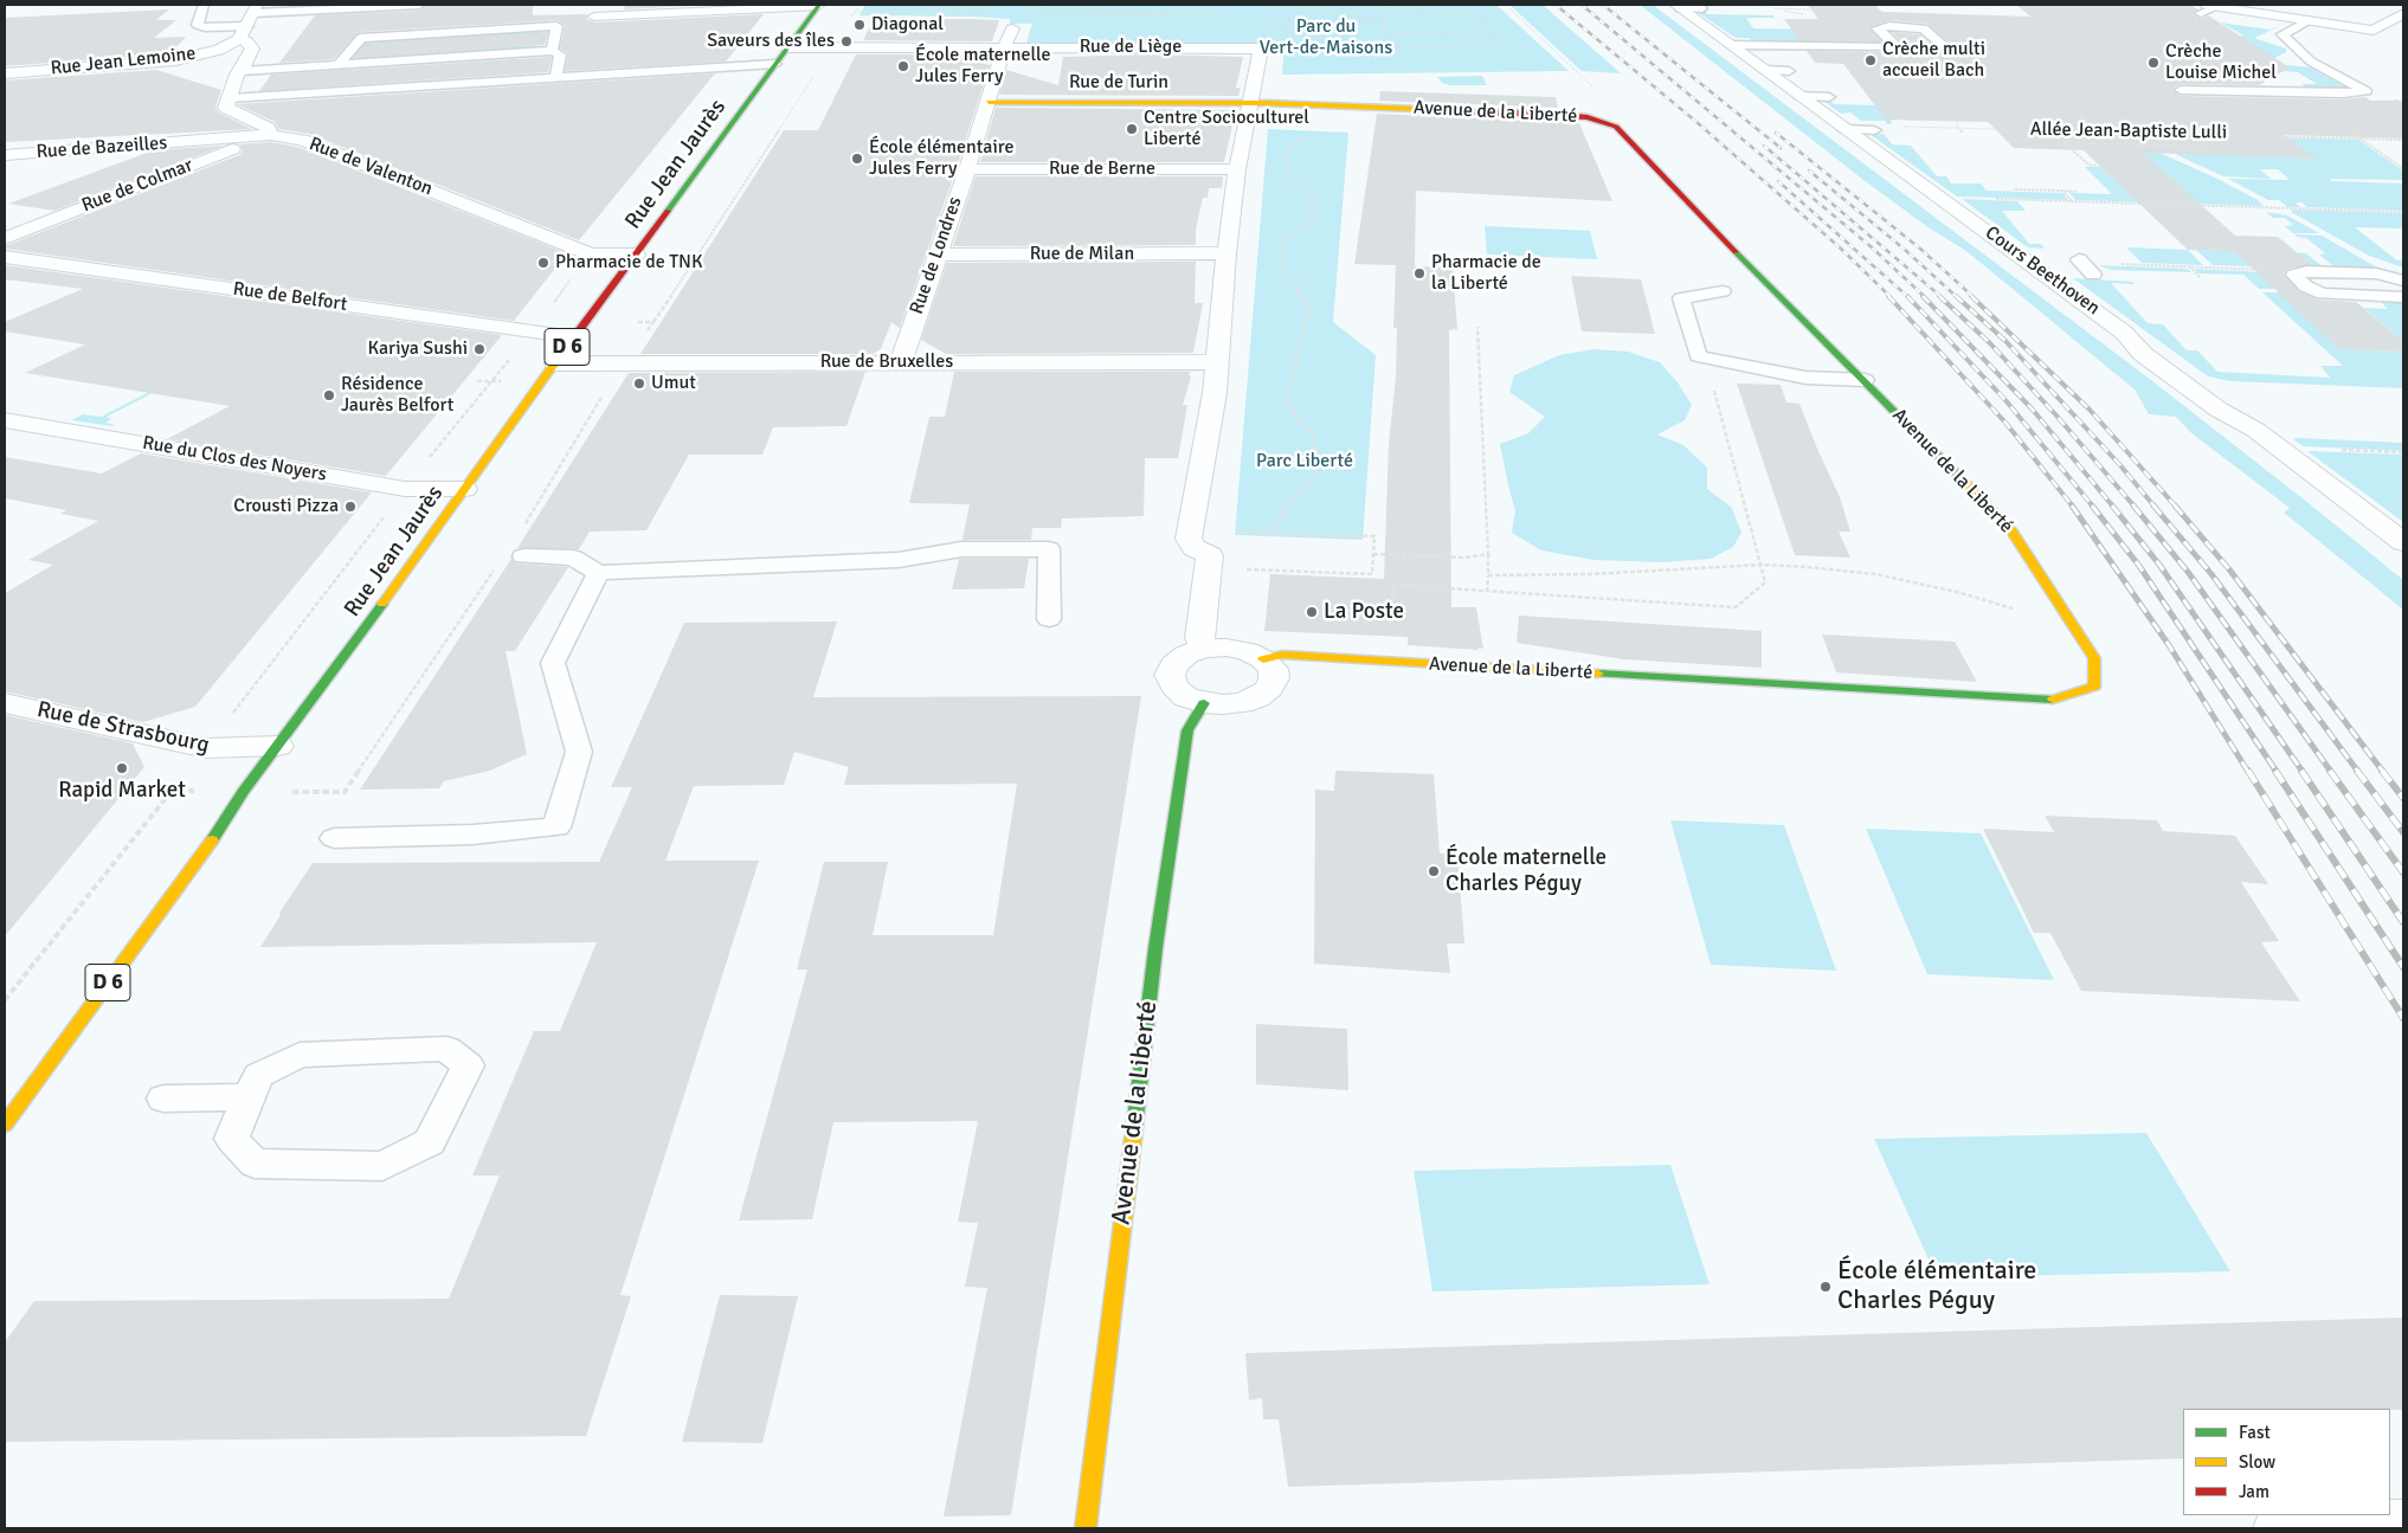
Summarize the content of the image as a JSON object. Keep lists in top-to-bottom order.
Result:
{
  "streets": {
    "street": [
      "Rue de Liège",
      "Rue Jean Lemoine",
      "Rue de Turin",
      "Avenue de la Liberté",
      "Rue de Bazeilles",
      "Rue Jean Jaurès",
      "Rue de Valenton",
      "Rue de Berne",
      "Rue de Colmar",
      "Rue de Milan",
      "Rue de Londres",
      "Cours Beethoven",
      "Rue de Belfort",
      "D 6",
      "Rue de Bruxelles",
      "Rue du Clos des Noyers",
      "Rue de Strasbourg"
    ],
    "path": ["Allée Jean-Baptiste Lulli"]
  },
  "crossings": [
    ["Rue de Liège", "Rue de Turin"],
    ["Rue de Liège", "Avenue de la Liberté"],
    ["Rue de Liège", "Rue Jean Jaurès"],
    ["Rue de Liège", "Rue de Londres"],
    ["Rue de Turin", "Avenue de la Liberté"],
    ["Rue de Turin", "Rue de Londres"],
    ["Rue de Bazeilles", "Rue de Valenton"],
    ["Rue de Bazeilles", "Rue de Colmar"],
    ["Rue Jean Jaurès", "Rue de Valenton"],
    ["Rue Jean Jaurès", "Rue de Belfort"],
    ["Rue Jean Jaurès", "Rue de Bruxelles"],
    ["Rue Jean Jaurès", "Rue du Clos des Noyers"],
    ["Rue Jean Jaurès", "Rue de Strasbourg"],
    ["Rue de Valenton", "Rue de Colmar"],
    ["Rue de Berne", "Rue de Londres"],
    ["Rue de Milan", "Rue de Londres"],
    ["Rue de Londres", "Rue de Bruxelles"]
  ],
  "parks": ["Parc du Vert-de-Maisons", "Parc Liberté"],
  "places": [
    "Diagonal",
    "Saveurs des îles",
    "Crèche multi accueil Bach",
    "Crèche Louise Michel",
    "École maternelle Jules Ferry",
    "Centre Socioculturel Liberté",
    "École élémentaire Jules Ferry",
    "Pharmacie de TNK",
    "Pharmacie de la Liberté",
    "Kariya Sushi",
    "Umut",
    "Résidence Jaurès Belfort",
    "Crousti Pizza",
    "La Poste",
    "Rapid Market",
    "École maternelle Charles Péguy",
    "École élémentaire Charles Péguy"
  ],
  "legend": ["Fast", "Slow", "Jam"]
}
